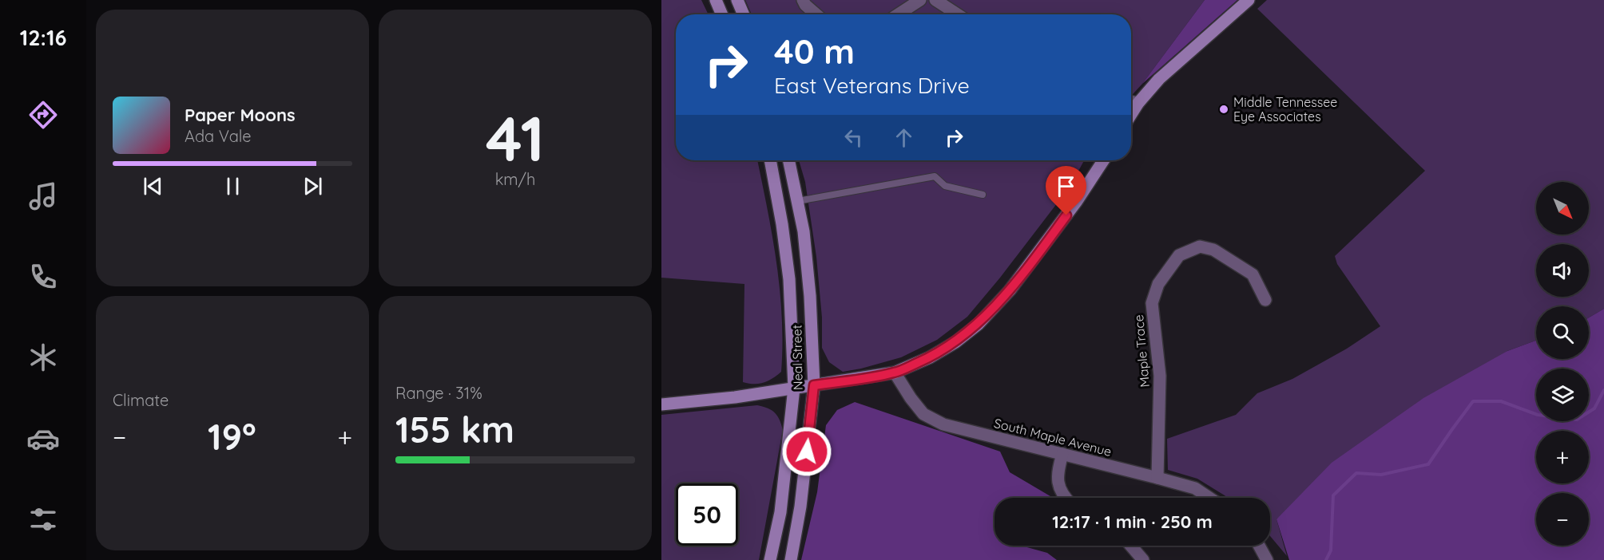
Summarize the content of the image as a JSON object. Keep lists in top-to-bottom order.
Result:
{
  "streets": {
    "main road": ["Neal Street"],
    "street": ["Maple Trace", "South Maple Avenue"]
  },
  "crossings": [
    ["Maple Trace", "South Maple Avenue"]
  ],
  "places": ["Middle Tennessee Eye Associates"],
  "north": "bottom right",
  "page": {
    "tabs": "12:16",
    "tile": [
      ["41", "km/h"],
      "Climate",
      ["Range · 31%", "155 km"]
    ],
    "turn": ["40 m", "East Veterans Drive"],
    "song": ["Paper Moons", "Ada Vale"],
    "map_buttons": ["+", "−"],
    "heat": ["−", "19°", "+"],
    "limit": "50",
    "trip": "12:17 · 1 min · 250 m"
  }
}
